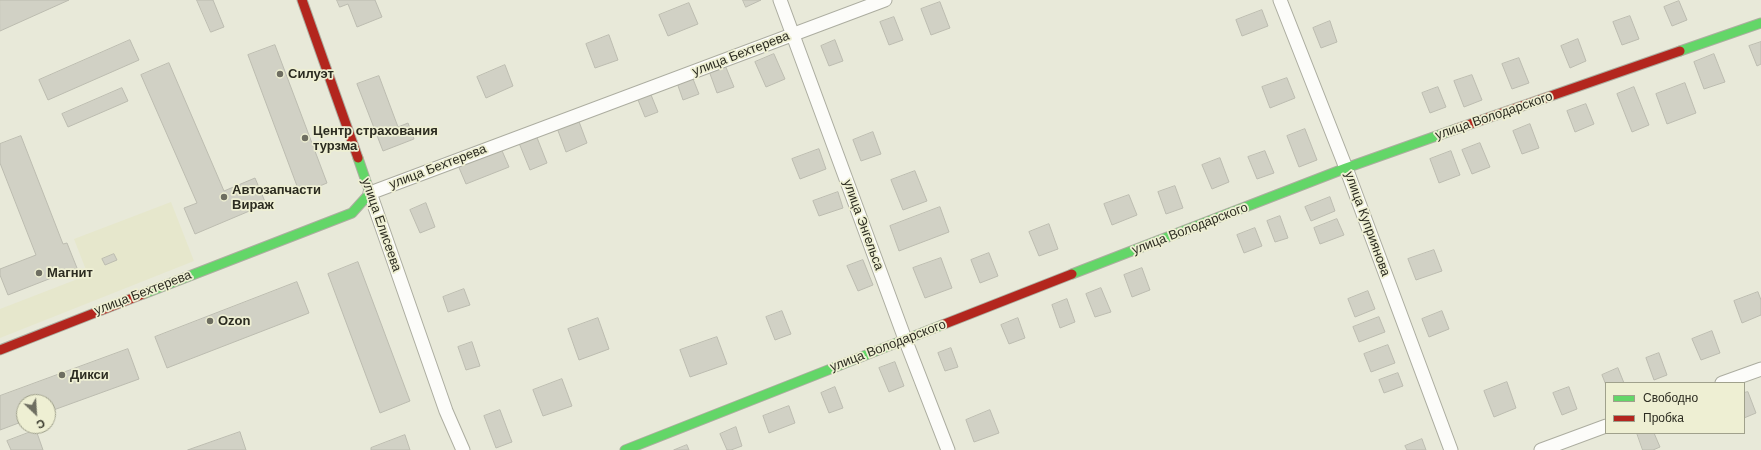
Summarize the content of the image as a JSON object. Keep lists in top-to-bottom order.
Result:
{
  "streets": {
    "street": [
      "улица Бехтерева",
      "улица Володарского",
      "улица Куприянова",
      "улица Елисеева",
      "улица Энгельса"
    ]
  },
  "crossings": [
    ["улица Бехтерева", "улица Елисеева"],
    ["улица Бехтерева", "улица Энгельса"],
    ["улица Володарского", "улица Куприянова"],
    ["улица Володарского", "улица Энгельса"]
  ],
  "places": [
    "Силуэт",
    "Центр страхования турзма",
    "Автозапчасти Вираж",
    "Магнит",
    "Ozon",
    "Дикси"
  ],
  "legend": ["Свободно", "Пробка"],
  "north": "bottom right"
}
